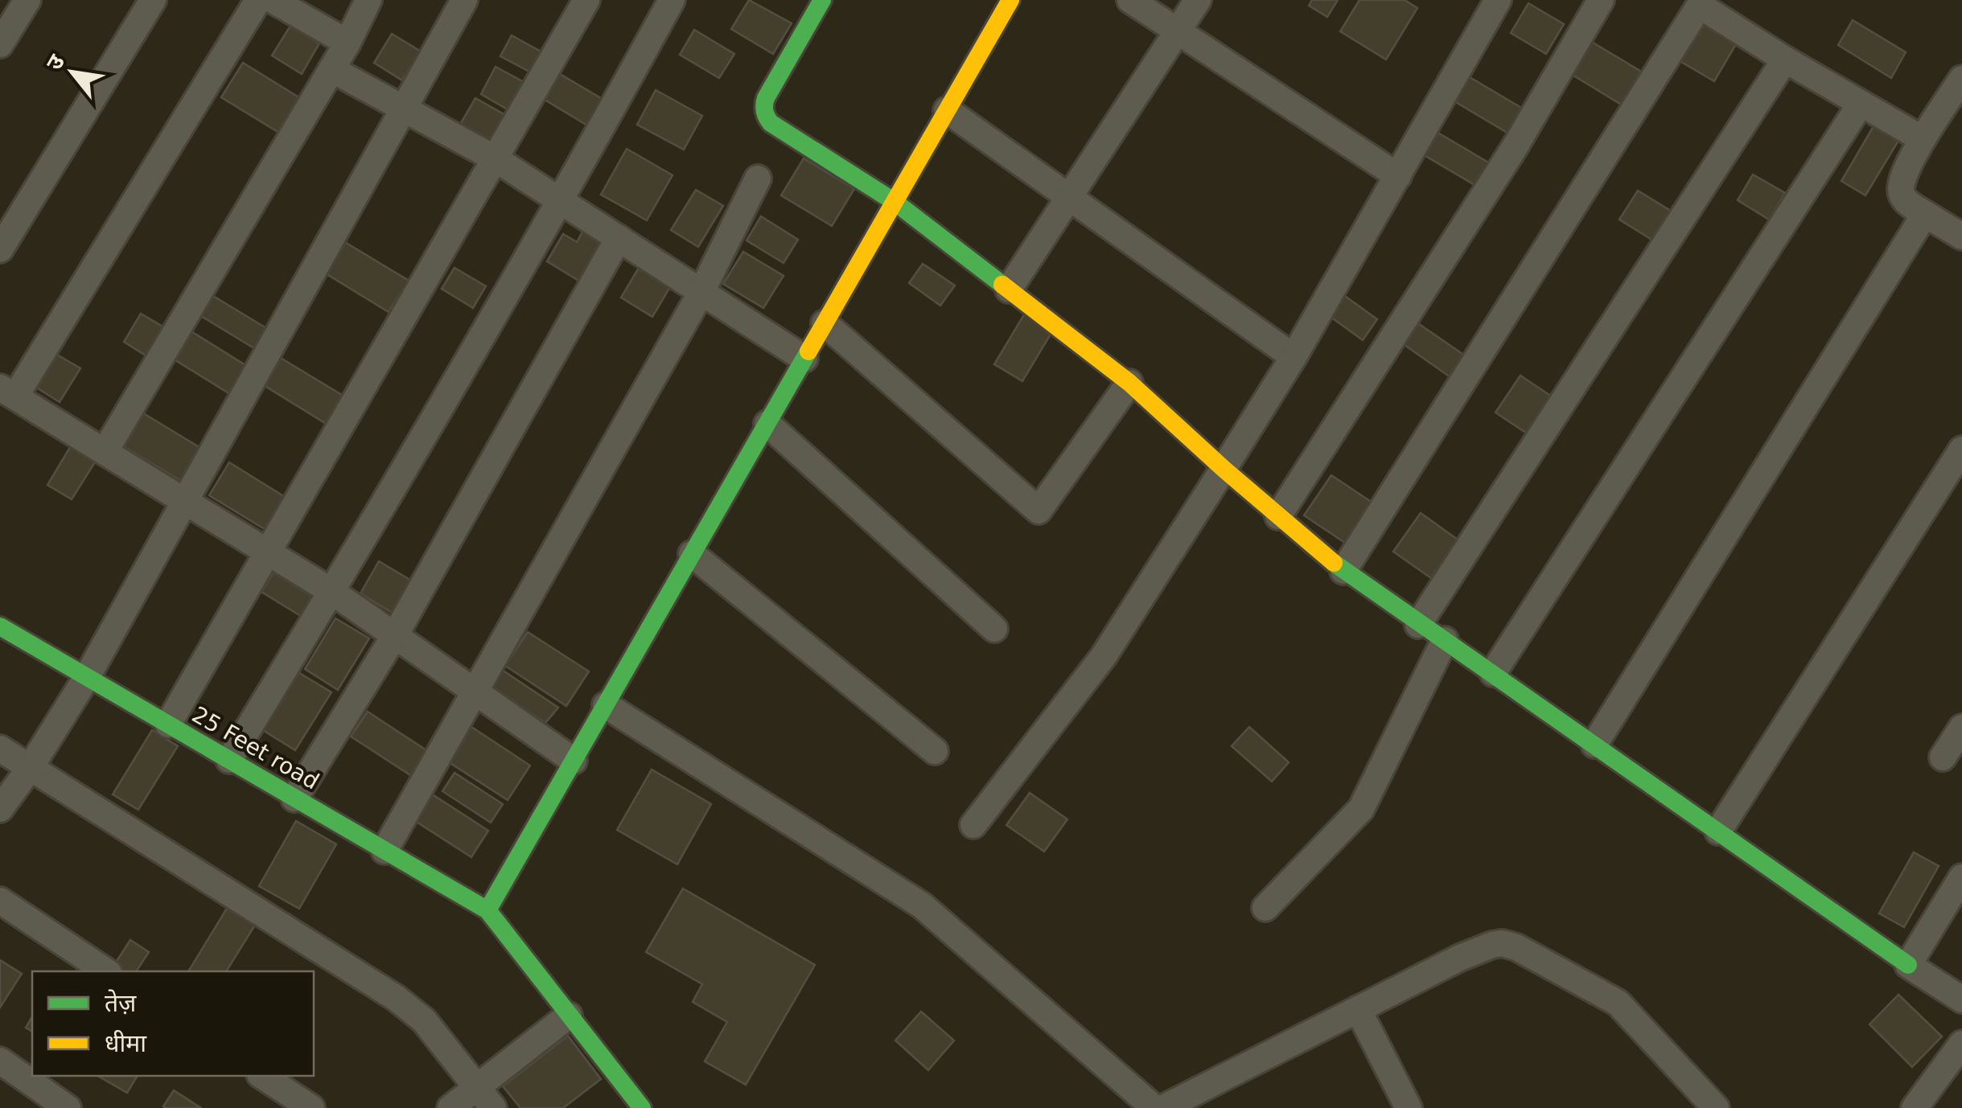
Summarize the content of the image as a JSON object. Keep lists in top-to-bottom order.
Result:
{
  "streets": {
    "street": ["25 Feet road"]
  },
  "legend": ["तेज़", "धीमा"],
  "north": "top left"
}
